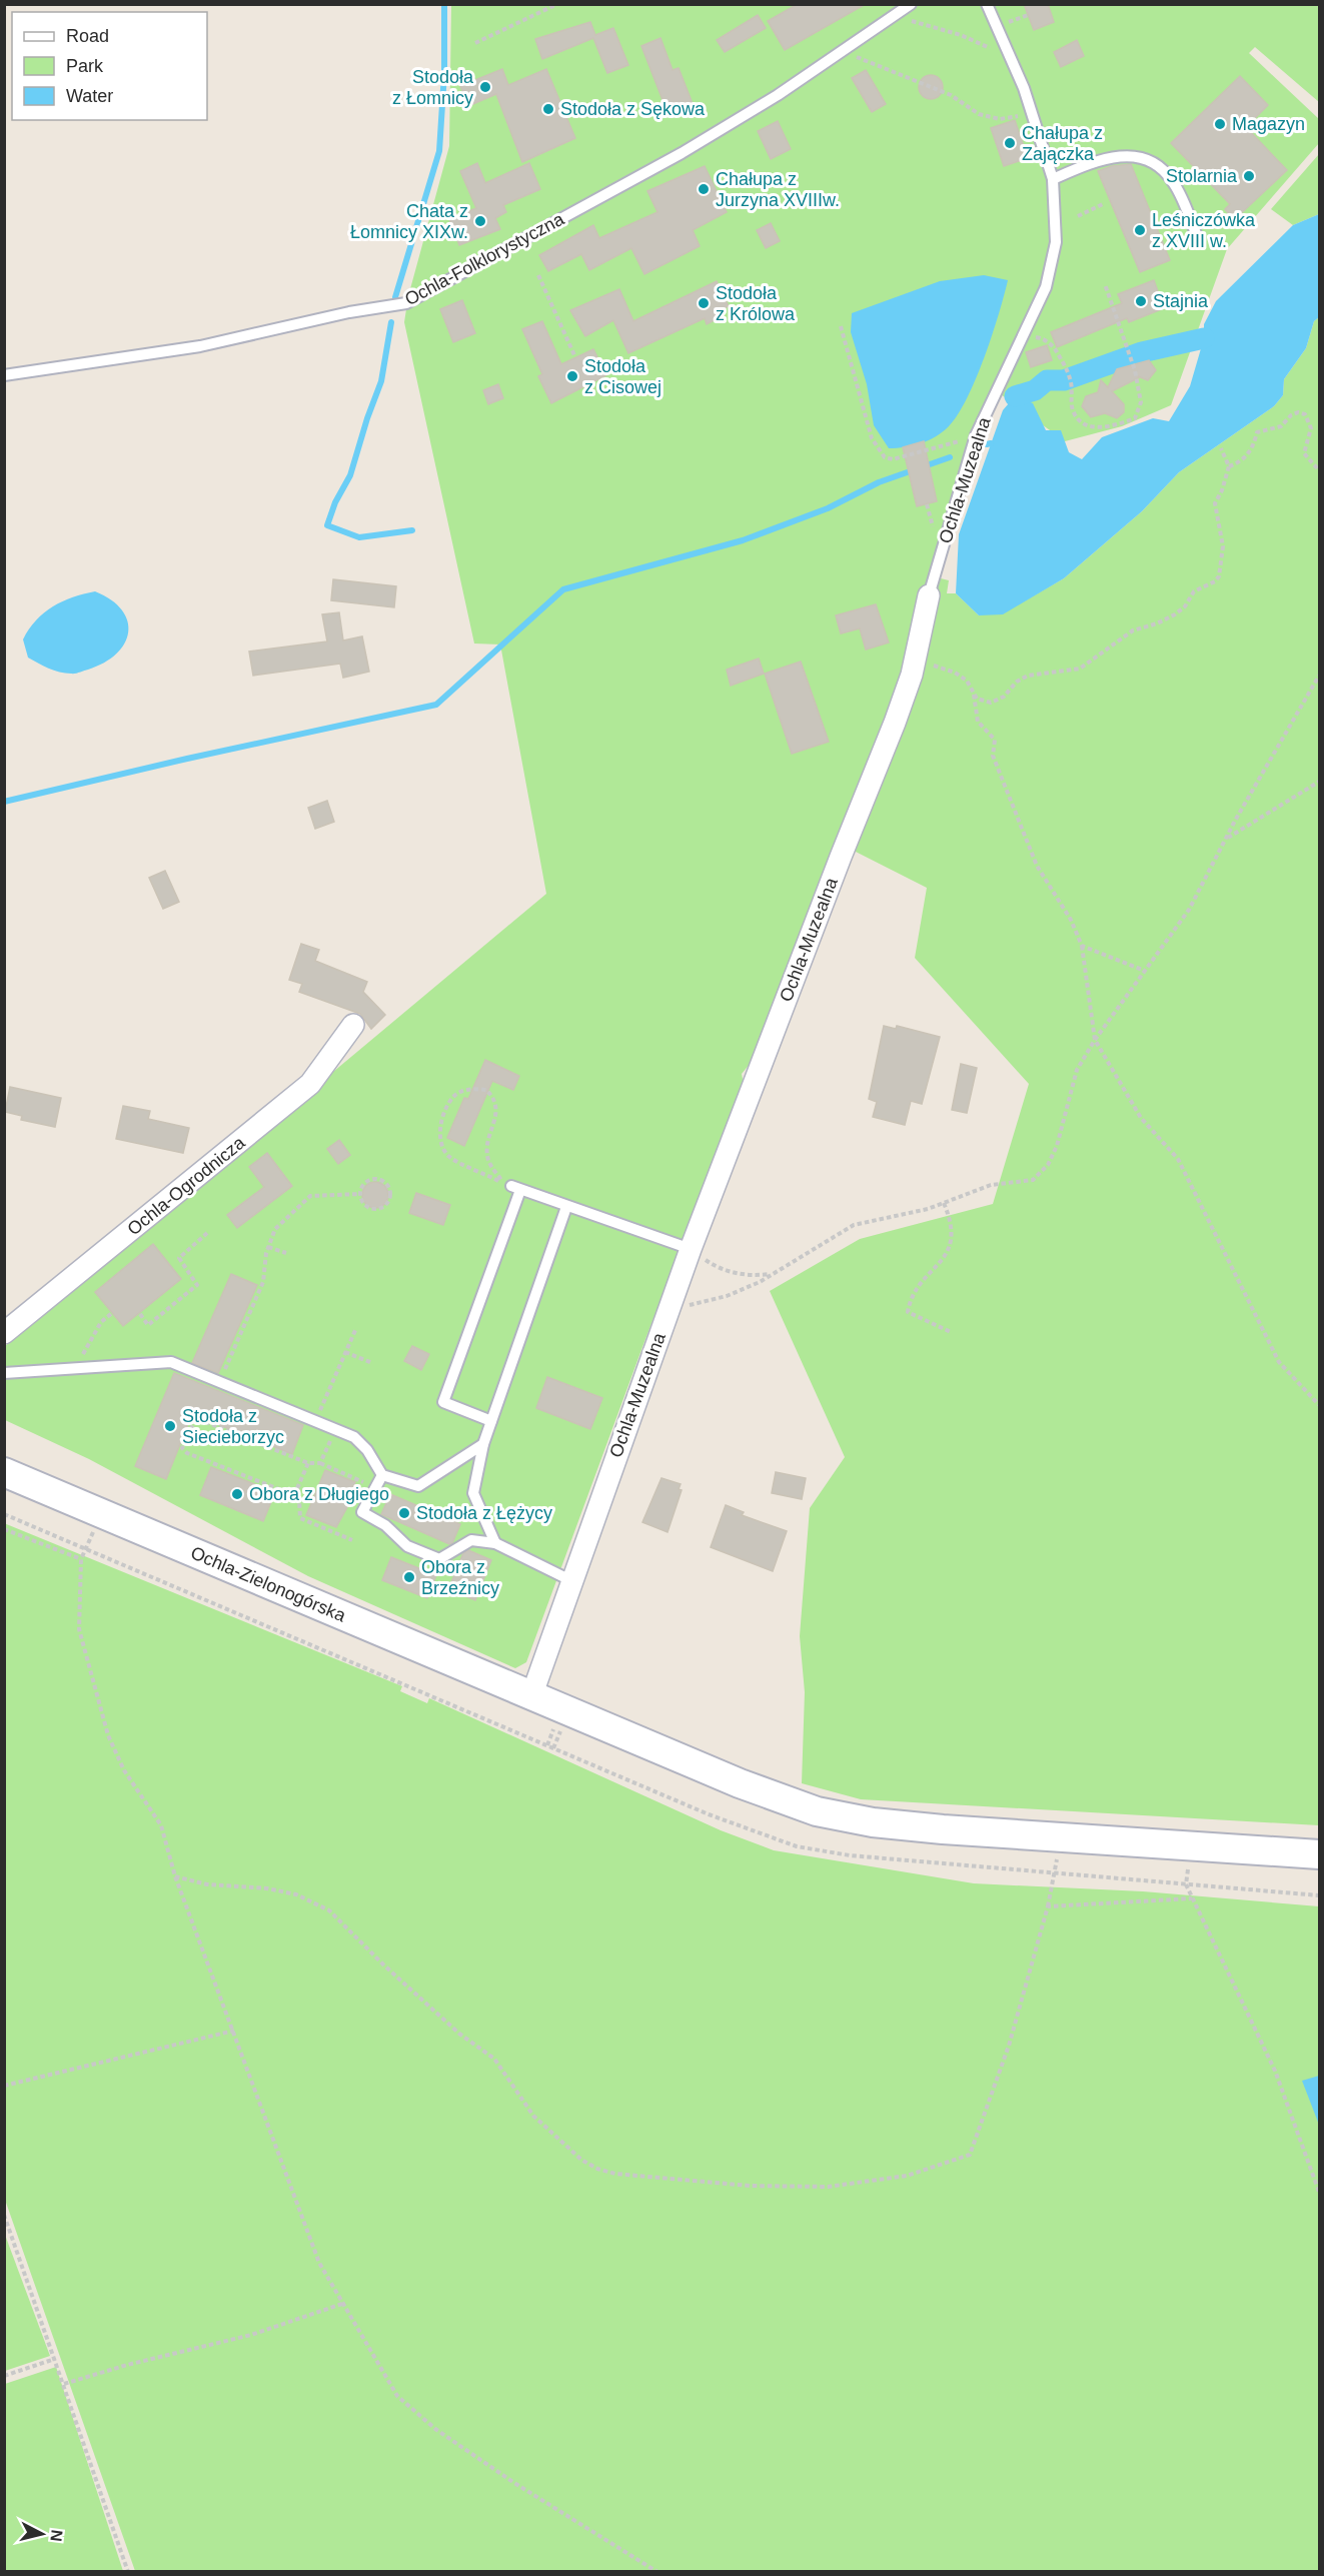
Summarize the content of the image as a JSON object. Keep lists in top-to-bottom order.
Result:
{
  "streets": {
    "street": ["Ochla-Muzealna", "Ochla-Ogrodnicza", "Ochla-Zielonogórska"],
    "lane": ["Ochla-Folklorystyczna"]
  },
  "crossings": [
    ["Ochla-Muzealna", "Ochla-Zielonogórska"]
  ],
  "places": [
    "Stodoła z Łomnicy",
    "Stodoła z Sękowa",
    "Magazyn",
    "Chałupa z Zajączka",
    "Stolarnia",
    "Chałupa z Jurzyna XVIIIw.",
    "Chata z Łomnicy XIXw.",
    "Leśniczówka z XVIII w.",
    "Stajnia",
    "Stodoła z Królowa",
    "Stodoła z Cisowej",
    "Stodoła z Siecieborzyc",
    "Obora z Długiego",
    "Stodoła z Łężycy",
    "Obora z Brzeźnicy"
  ],
  "legend": ["Road", "Park", "Water"],
  "north": "right"
}
